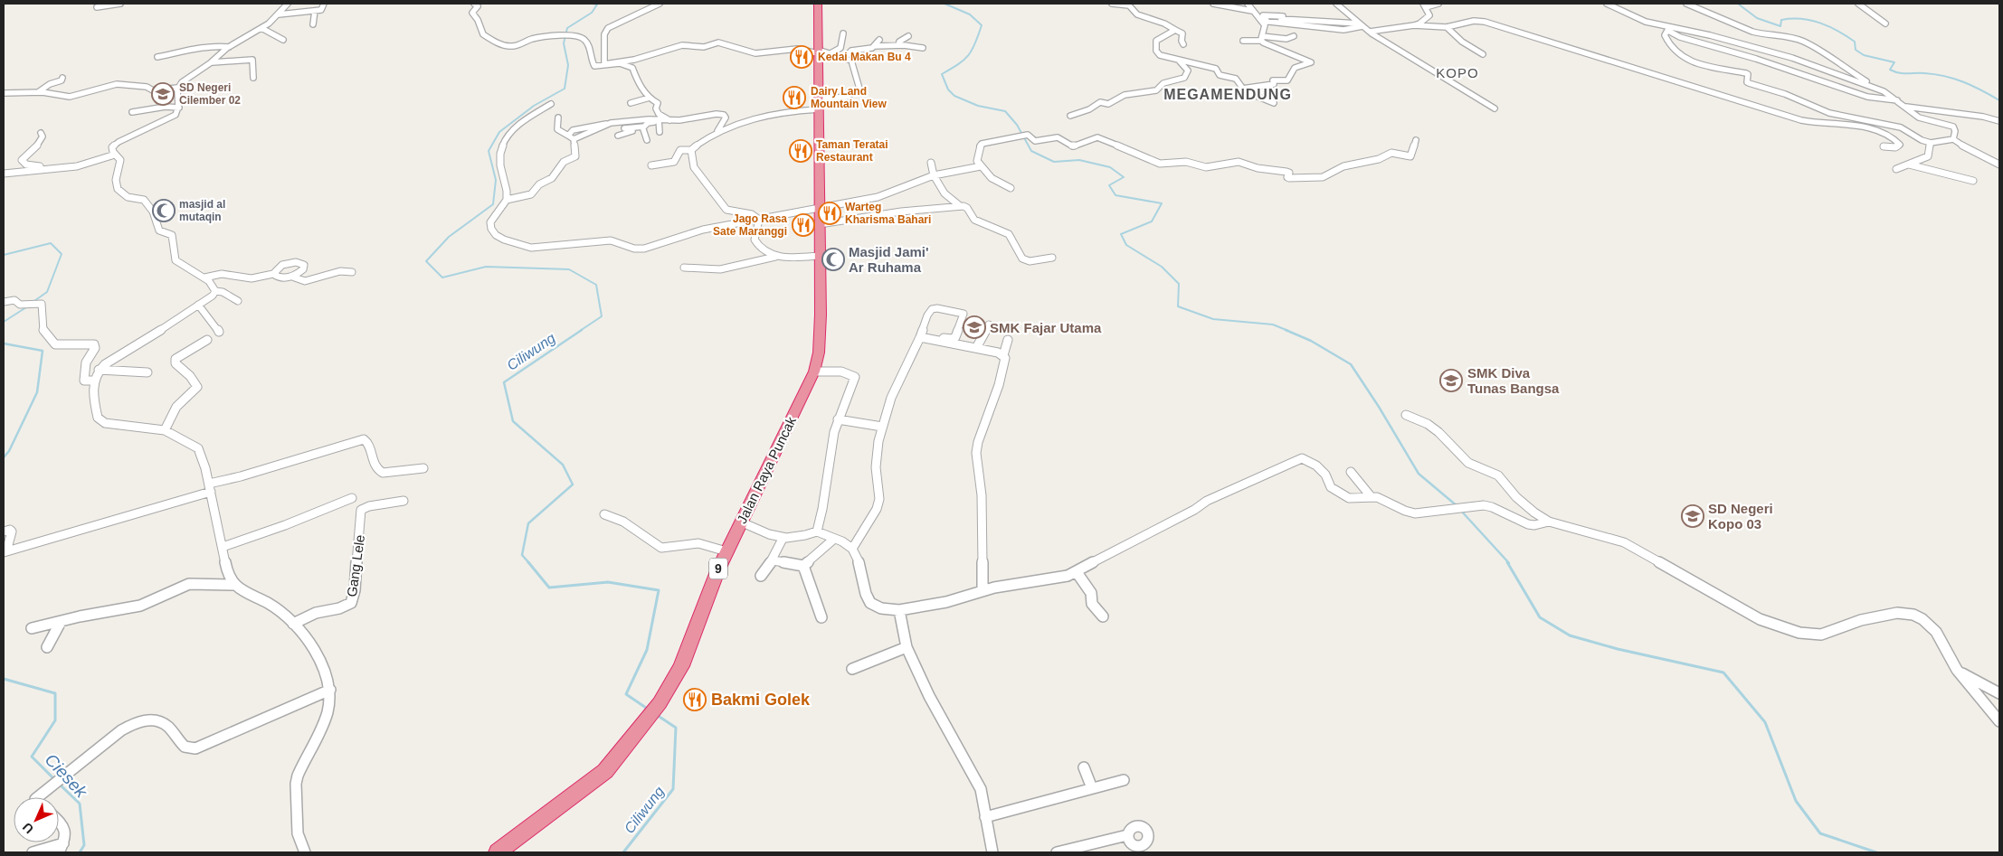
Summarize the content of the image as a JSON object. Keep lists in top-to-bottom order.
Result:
{
  "streets": {
    "highway": ["Jalan Raya Puncak", "9"],
    "street": ["Gang Lele"]
  },
  "districts": ["KOPO", "MEGAMENDUNG"],
  "water": ["Ciliwung", "Ciesek"],
  "places": {
    "restaurant": [
      "Kedai Makan Bu 4",
      "Dairy Land Mountain View",
      "Taman Teratai Restaurant",
      "Warteg Kharisma Bahari",
      "Jago Rasa Sate Maranggi",
      "Bakmi Golek"
    ],
    "school or university": [
      "SD Negeri Cilember 02",
      "SMK Fajar Utama",
      "SMK Diva Tunas Bangsa",
      "SD Negeri Kopo 03"
    ],
    "mosque": ["masjid al mutaqin", "Masjid Jami' Ar Ruhama"]
  },
  "north": "bottom left"
}
